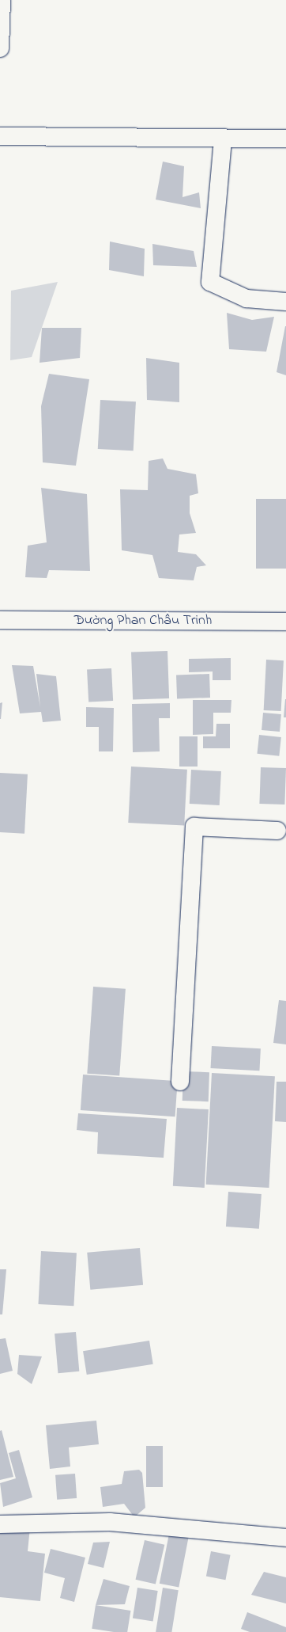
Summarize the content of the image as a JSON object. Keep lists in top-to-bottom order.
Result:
{
  "streets": {
    "street": ["Đường Phan Châu Trinh"]
  }
}
